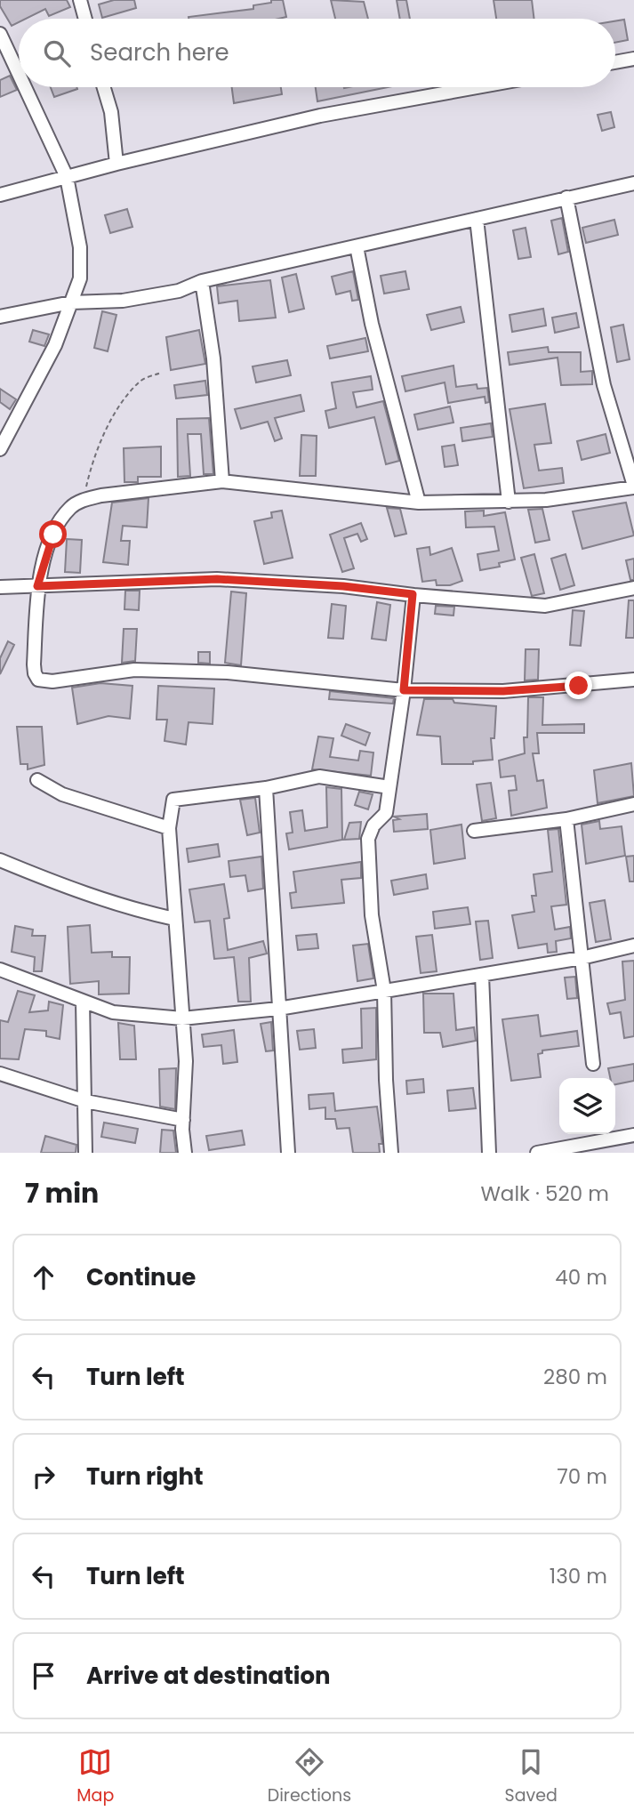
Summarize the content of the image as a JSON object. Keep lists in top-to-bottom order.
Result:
{
  "page": {
    "search": "Search here",
    "heading": ["7 min", "Walk · 520 m"],
    "list": [
      ["Continue", "40 m"],
      ["Turn left", "280 m"],
      ["Turn right", "70 m"],
      ["Turn left", "130 m"],
      "Arrive at destination"
    ],
    "nav": ["Map", "Directions", "Saved"]
  }
}
